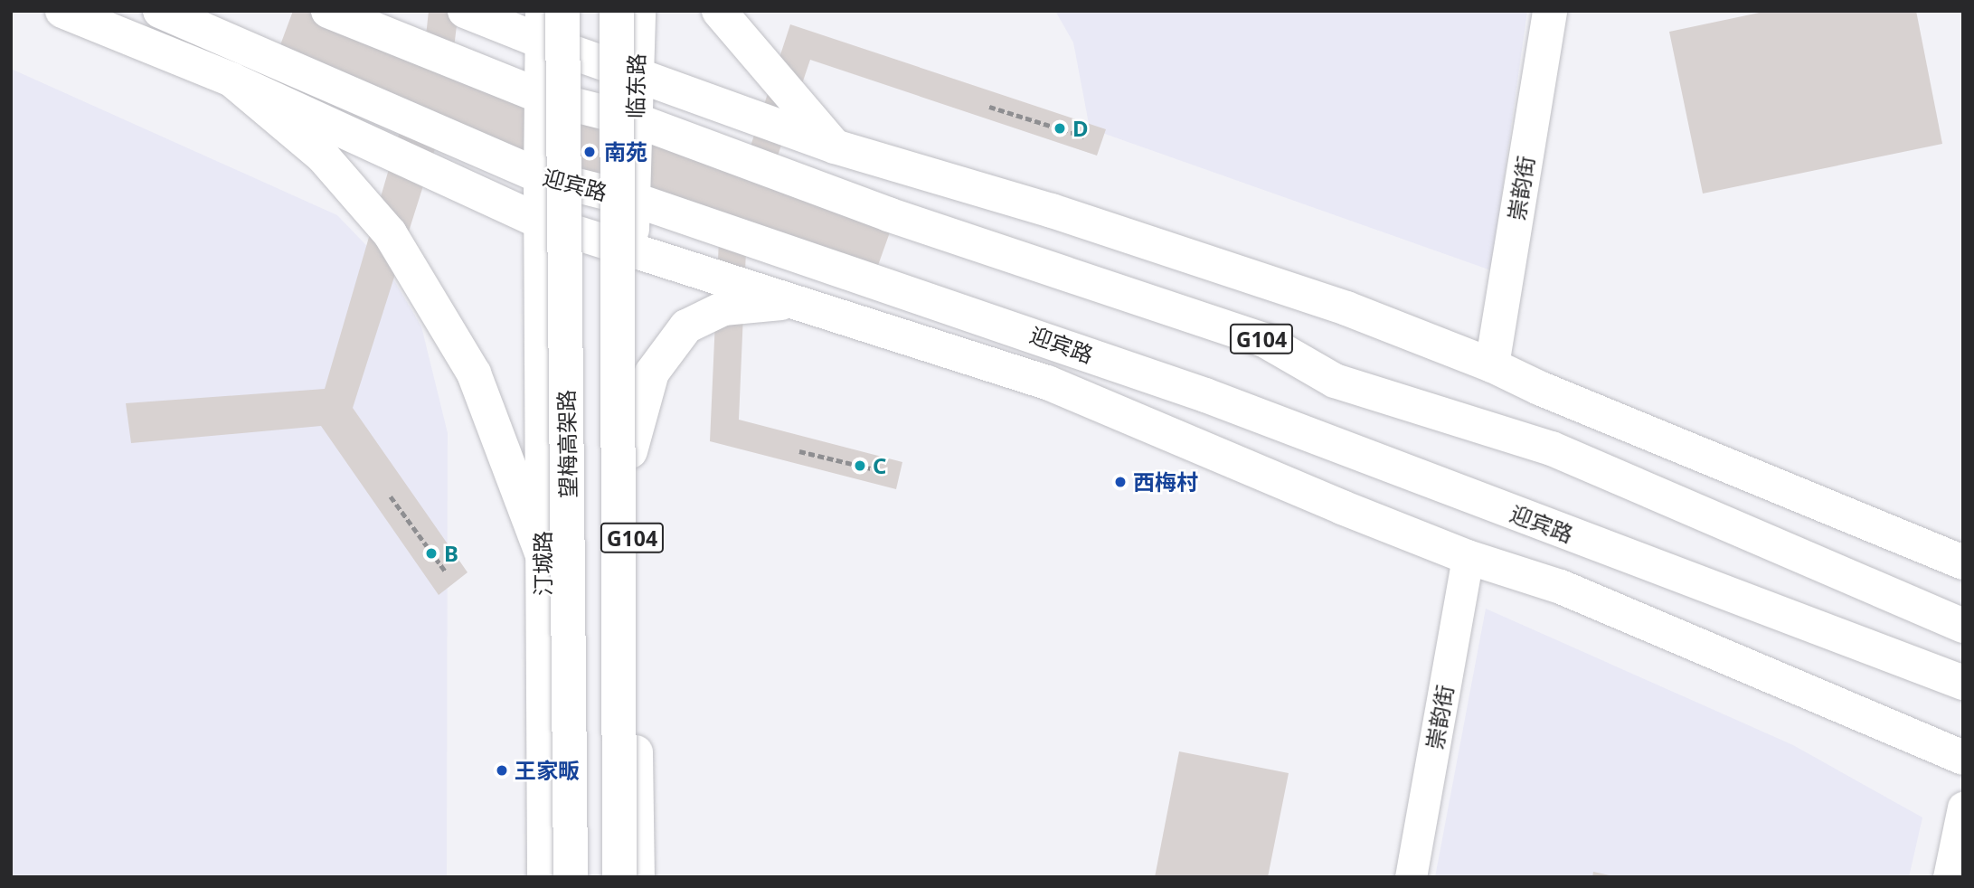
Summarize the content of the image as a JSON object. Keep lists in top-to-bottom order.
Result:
{
  "streets": {
    "main road": [
      "临东路",
      "迎宾路",
      "崇韵街",
      "G104",
      "望梅高架路",
      "汀城路"
    ]
  },
  "crossings": [
    ["临东路", "迎宾路"],
    ["临东路", "G104"],
    ["迎宾路", "G104"],
    ["迎宾路", "汀城路"],
    ["G104", "汀城路"]
  ],
  "places": [
    "D",
    "南苑",
    "C",
    "西梅村",
    "B",
    "王家畈"
  ]
}
